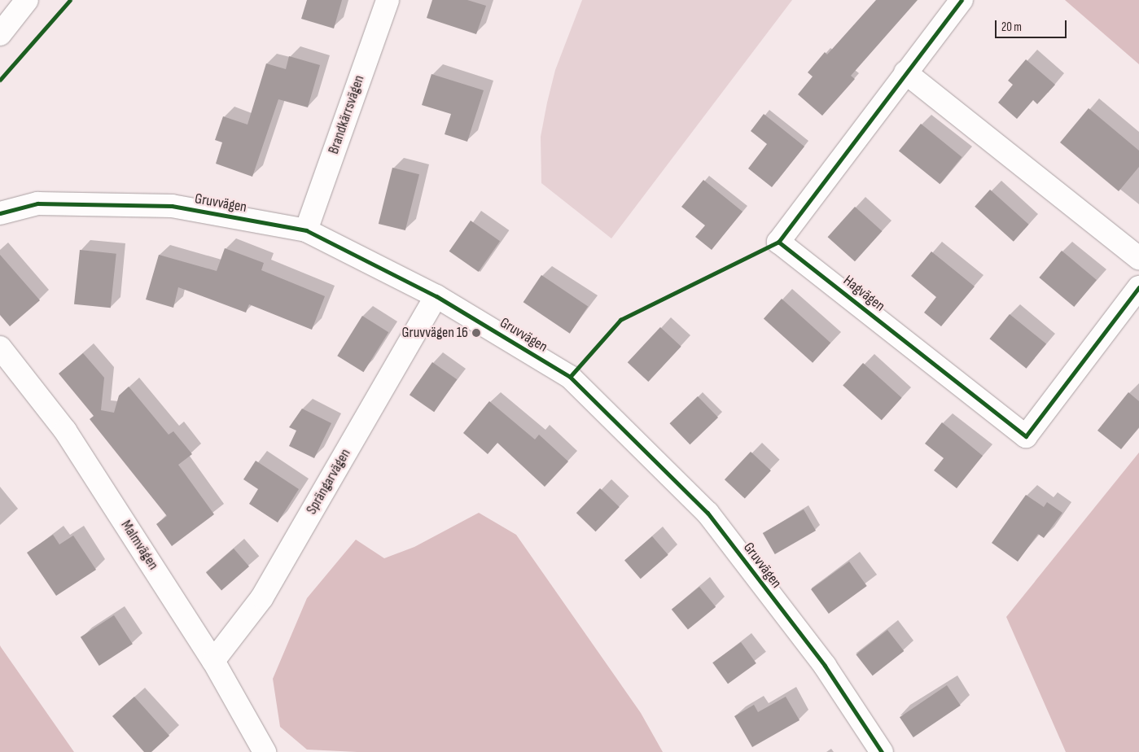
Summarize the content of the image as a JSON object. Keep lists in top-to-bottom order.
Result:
{
  "streets": {
    "street": [
      "Brandkärrsvägen",
      "Gruvvägen",
      "Hagvägen",
      "Sprängarvägen",
      "Malmvägen"
    ]
  },
  "crossings": [
    ["Brandkärrsvägen", "Gruvvägen"],
    ["Gruvvägen", "Sprängarvägen"],
    ["Sprängarvägen", "Malmvägen"]
  ],
  "places": ["Gruvvägen 16"],
  "scale_bar": "20 m"
}
